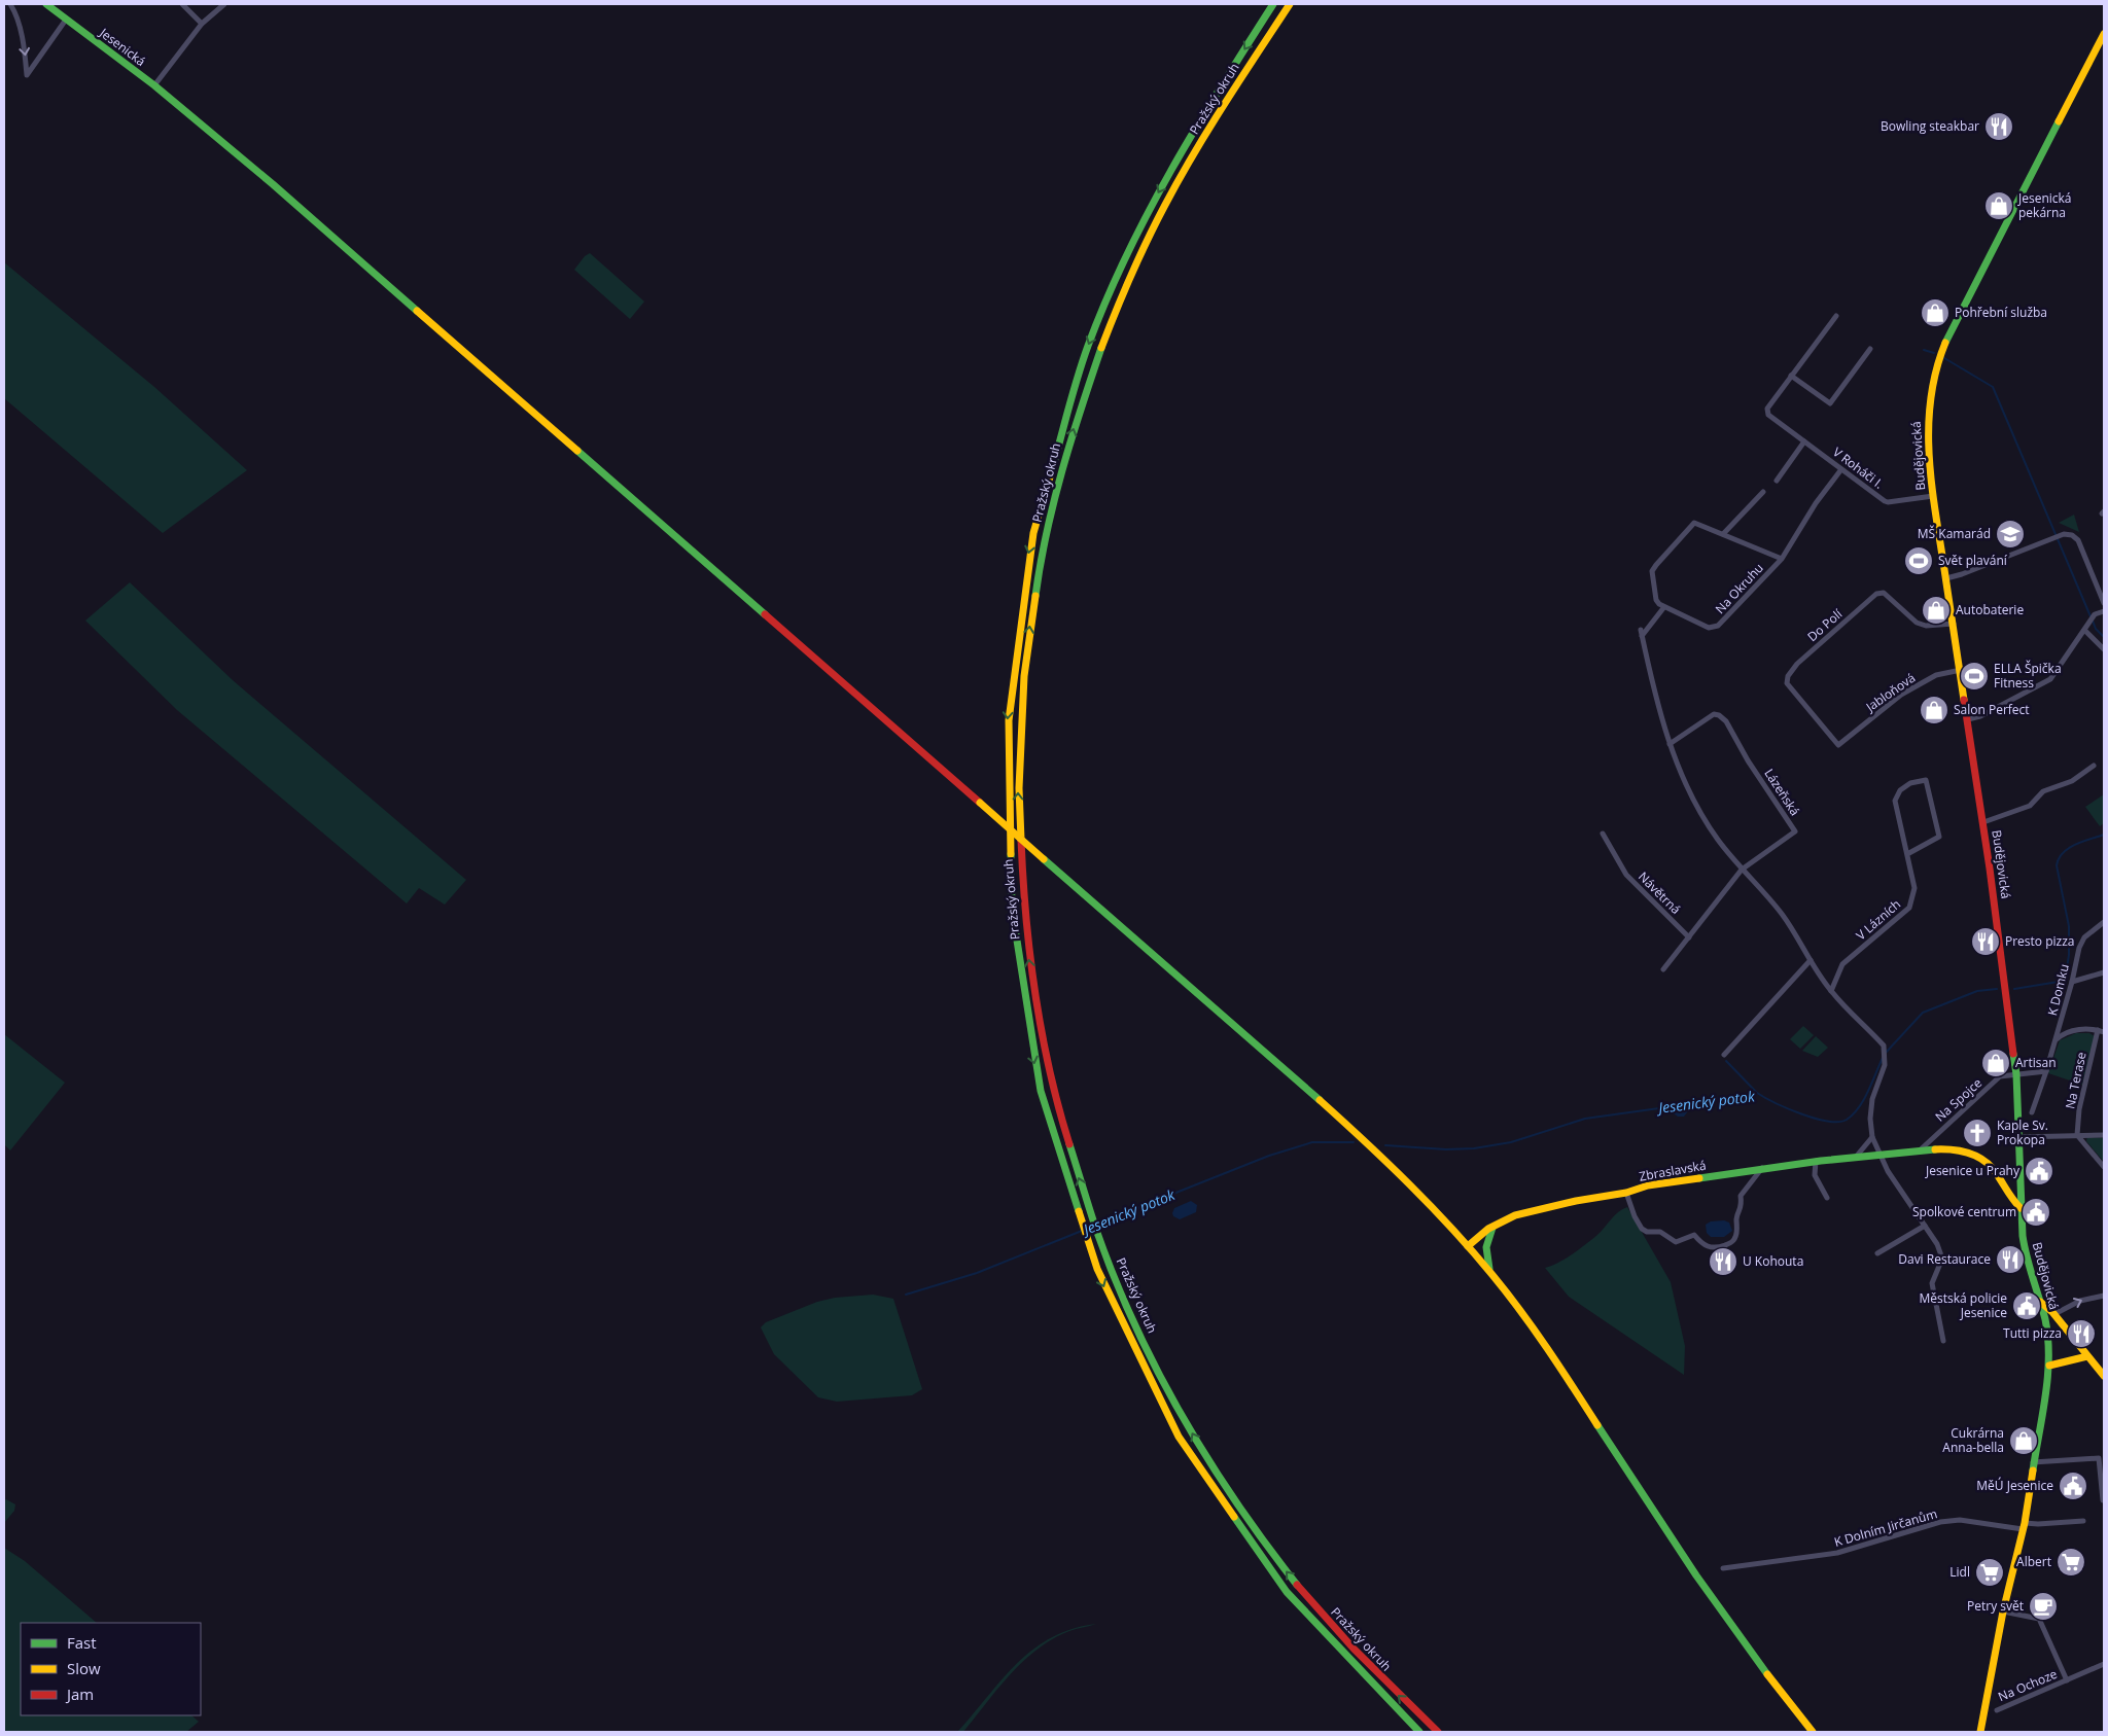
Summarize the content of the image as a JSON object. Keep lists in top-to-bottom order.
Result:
{
  "streets": {
    "main road": [
      "Jesenická",
      "Pražský okruh",
      "Budějovická",
      "Zbraslavská"
    ],
    "street": [
      "V Roháči I.",
      "Na Okruhu",
      "Do Polí",
      "Jabloňová",
      "Lázeňská",
      "Návětrná",
      "V Lázních",
      "K Domku",
      "Na Terase",
      "Na Spojce",
      "K Dolním Jirčanům",
      "Na Ochoze"
    ]
  },
  "crossings": [
    ["Budějovická", "V Roháči I."],
    ["Budějovická", "Do Polí"],
    ["Budějovická", "Jabloňová"],
    ["Budějovická", "Na Spojce"],
    ["Budějovická", "Zbraslavská"],
    ["Budějovická", "K Dolním Jirčanům"],
    ["Budějovická", "Na Ochoze"],
    ["V Roháči I.", "Na Okruhu"],
    ["Do Polí", "Jabloňová"],
    ["Na Spojce", "Zbraslavská"]
  ],
  "water": ["Jesenický potok"],
  "places": {
    "restaurant": [
      "Bowling steakbar",
      "Presto pizza",
      "Davi Restaurace",
      "U Kohouta",
      "Tutti pizza"
    ],
    "shop": [
      "Jesenická pekárna",
      "Pohřební služba",
      "Autobaterie",
      "Salon Perfect",
      "Artisan",
      "Cukrárna Anna-bella"
    ],
    "school or university": ["MŠ Kamarád"],
    "sports": ["Svět plavání", "ELLA Špička Fitness"],
    "church": ["Kaple Sv. Prokopa"],
    "public building": [
      "Jesenice u Prahy",
      "Spolkové centrum",
      "Městská policie Jesenice",
      "MěÚ Jesenice"
    ],
    "supermarket": ["Albert", "Lidl"],
    "cafe": ["Petry svět"]
  },
  "legend": ["Fast", "Slow", "Jam"]
}
